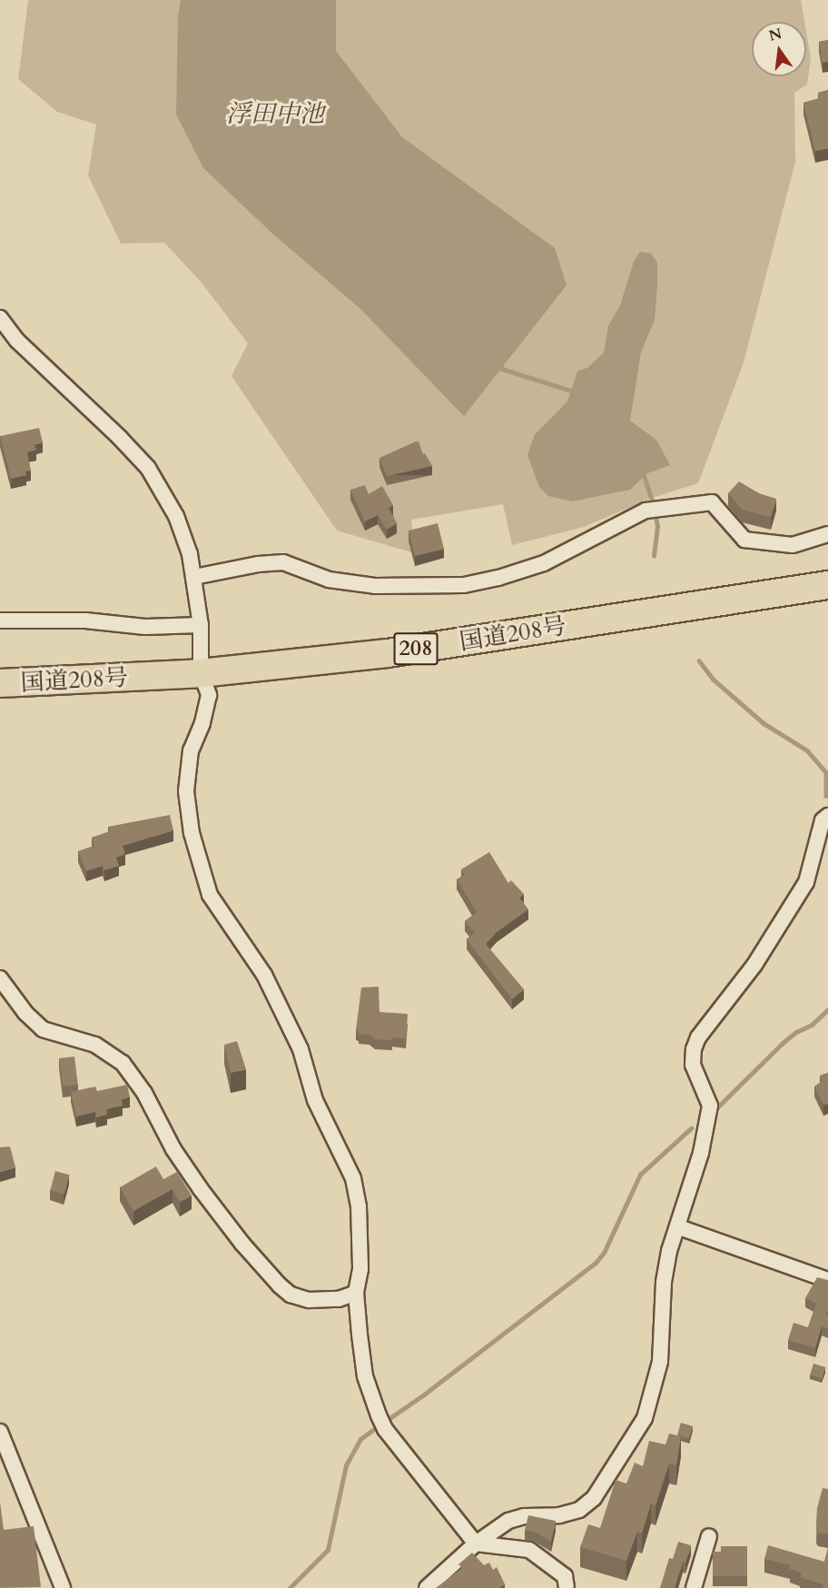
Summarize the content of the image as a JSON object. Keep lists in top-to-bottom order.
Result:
{
  "streets": {
    "highway": ["国道208号", "208"]
  },
  "water": ["浮田中池"],
  "north": "top"
}
